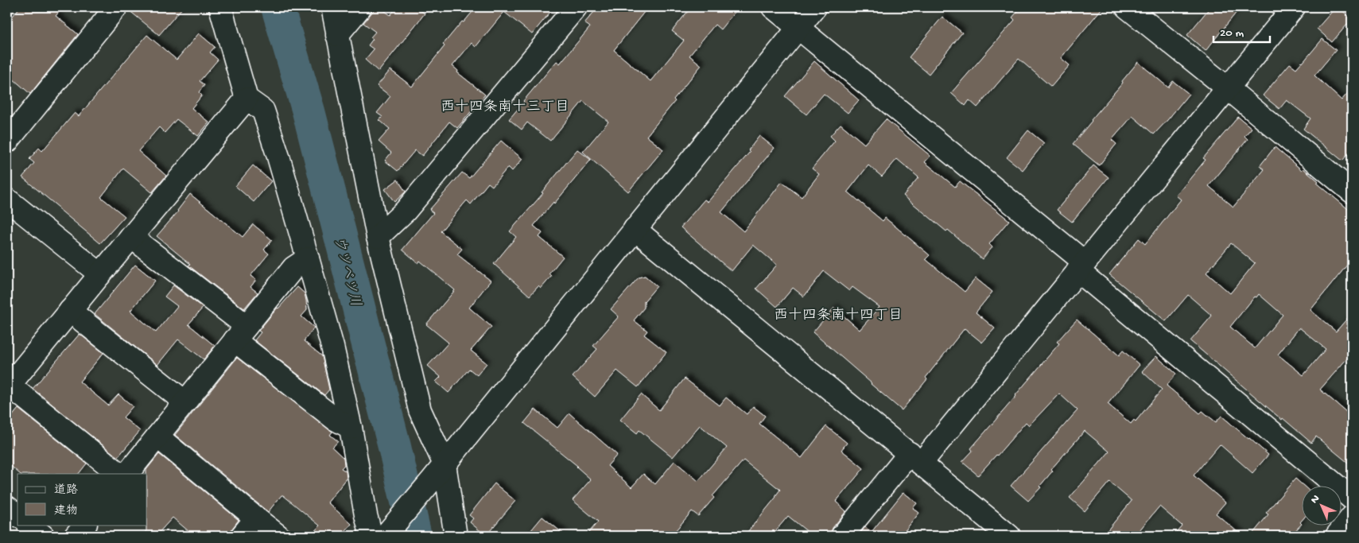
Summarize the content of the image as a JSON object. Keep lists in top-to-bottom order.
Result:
{
  "districts": ["西十四条南十三丁目", "西十四条南十四丁目"],
  "water": ["ウツベツ川"],
  "legend": ["道路", "建物"],
  "scale_bar": "20 m",
  "north": "top left"
}
